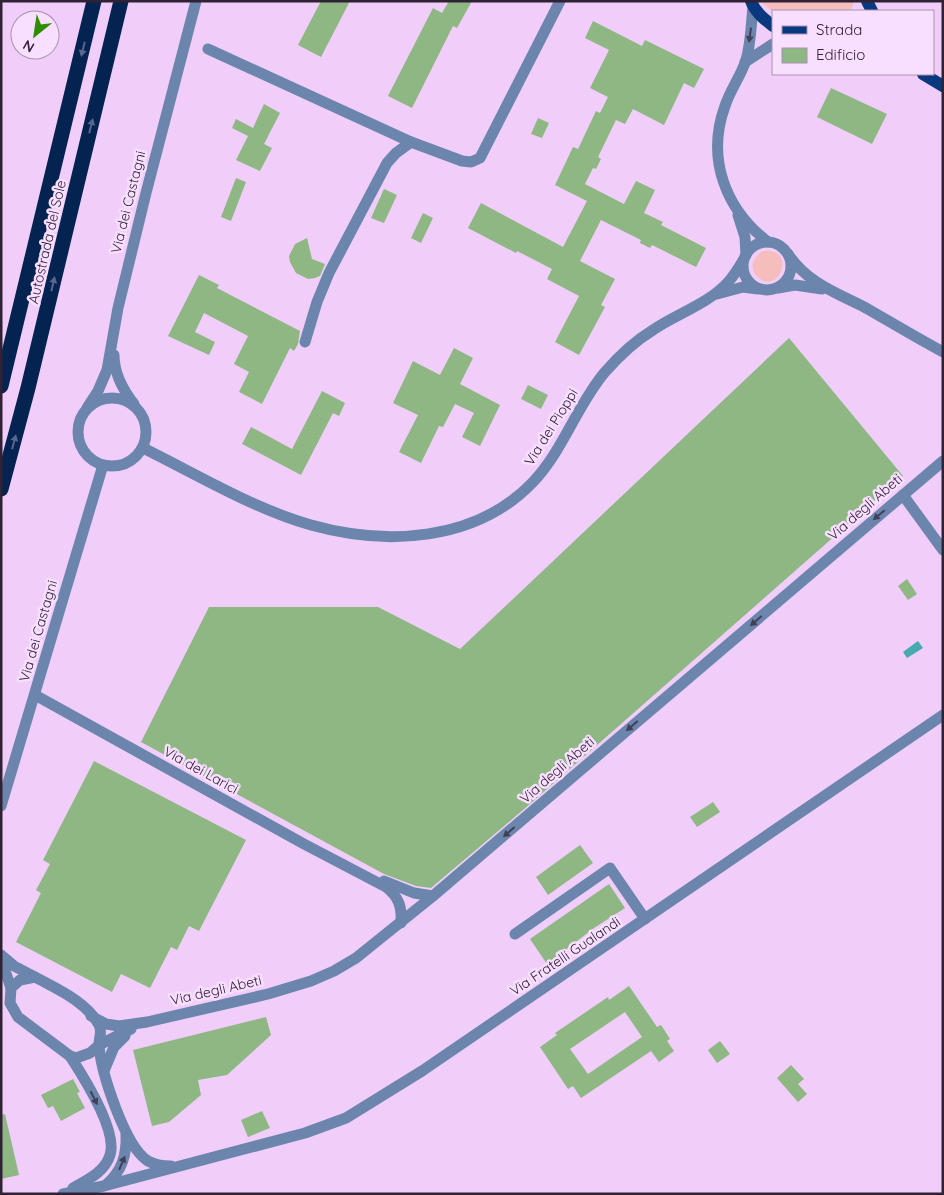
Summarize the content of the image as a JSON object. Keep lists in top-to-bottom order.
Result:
{
  "streets": {
    "highway": ["Autostrada del Sole"],
    "street": [
      "Via dei Castagni",
      "Via dei Pioppi",
      "Via degli Abeti",
      "Via dei Larici",
      "Via Fratelli Gualandi"
    ]
  },
  "crossings": [
    ["Via dei Castagni", "Via dei Pioppi"],
    ["Via dei Castagni", "Via dei Larici"],
    ["Via degli Abeti", "Via dei Larici"]
  ],
  "one_way": ["Via degli Abeti"],
  "legend": ["Strada", "Edificio"],
  "north": "bottom left"
}
